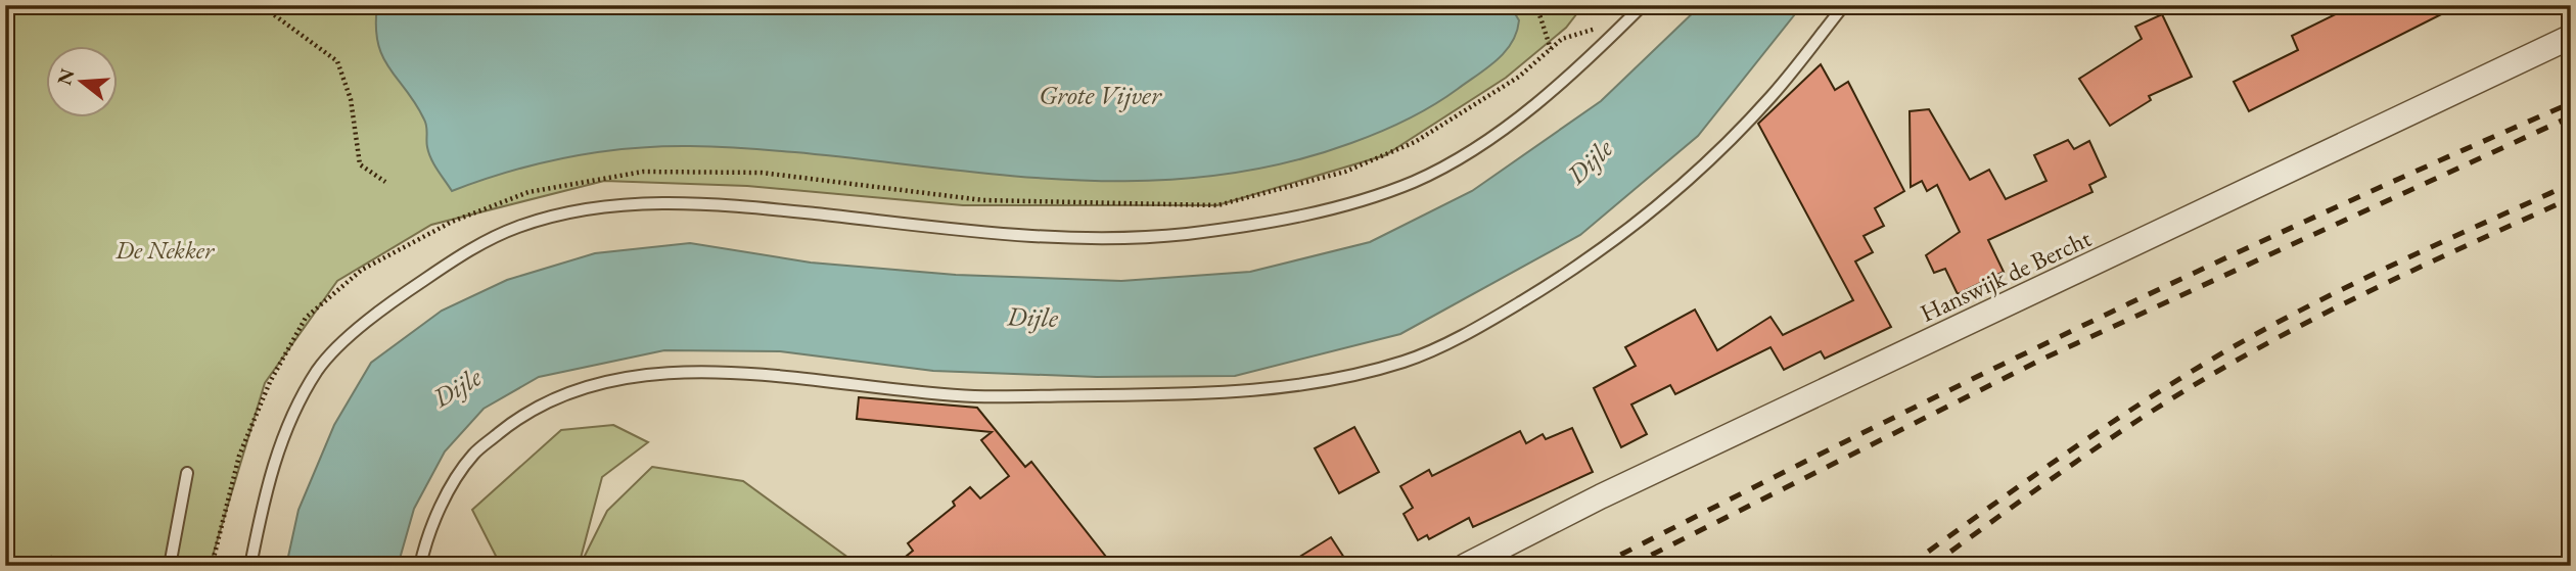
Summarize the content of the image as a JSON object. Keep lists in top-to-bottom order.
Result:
{
  "streets": {
    "street": ["Hanswijk de Bercht"]
  },
  "water": ["Grote Vijver", "Dijle"],
  "parks": ["De Nekker"],
  "north": "left"
}
